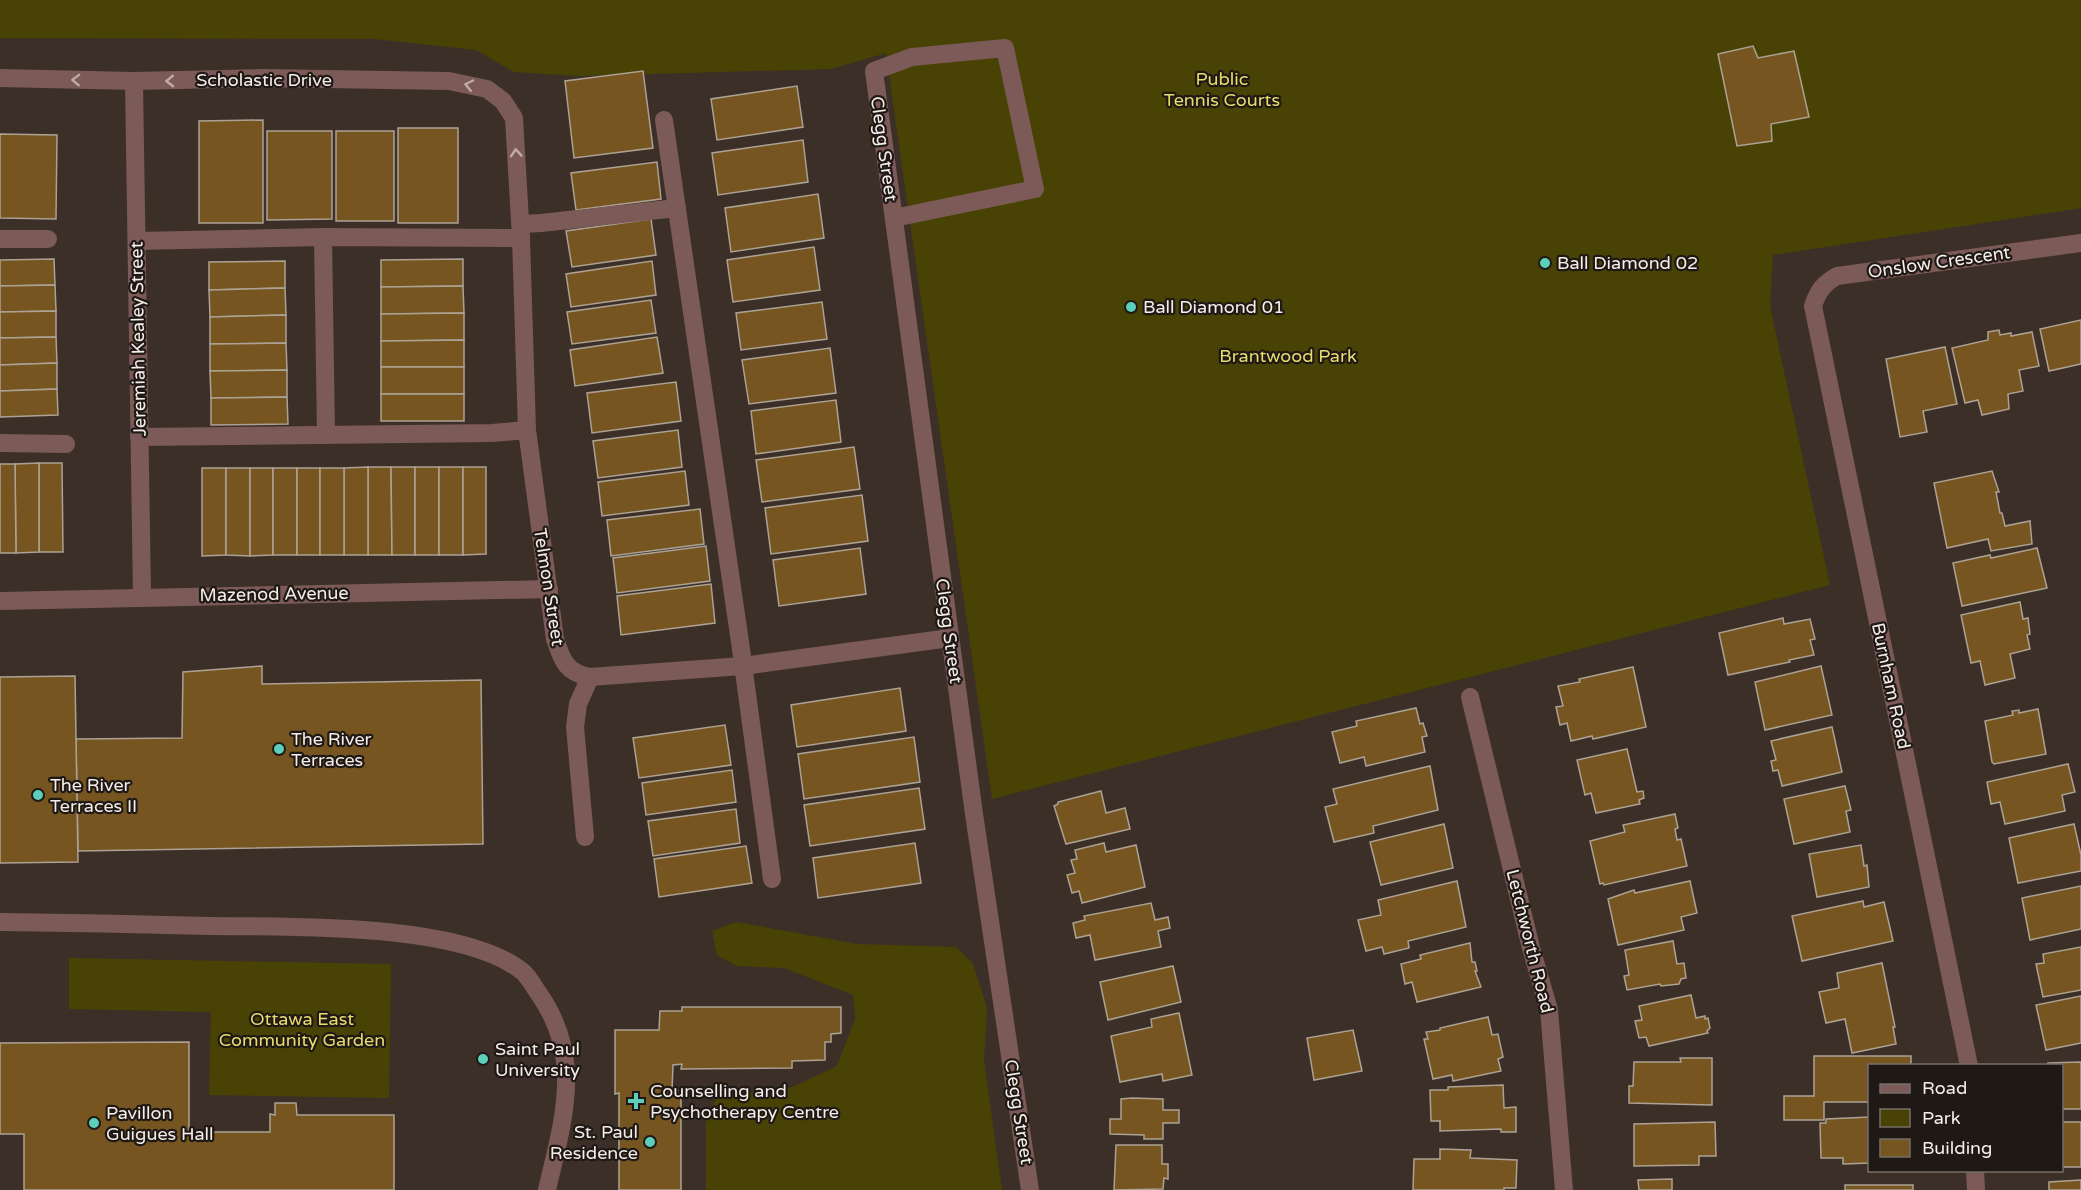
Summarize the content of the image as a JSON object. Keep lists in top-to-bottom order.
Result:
{
  "streets": {
    "street": [
      "Scholastic Drive",
      "Clegg Street",
      "Onslow Crescent",
      "Jeremiah Kealey Street",
      "Telmon Street",
      "Mazenod Avenue",
      "Burnham Road",
      "Letchworth Road"
    ]
  },
  "crossings": [
    ["Scholastic Drive", "Jeremiah Kealey Street"],
    ["Scholastic Drive", "Telmon Street"],
    ["Onslow Crescent", "Burnham Road"],
    ["Jeremiah Kealey Street", "Mazenod Avenue"],
    ["Telmon Street", "Mazenod Avenue"]
  ],
  "parks": ["Public Tennis Courts", "Brantwood Park", "Ottawa East Community Garden"],
  "places": {
    "other": [
      "Ball Diamond 02",
      "Ball Diamond 01",
      "The River Terraces",
      "The River Terraces II",
      "Saint Paul University",
      "Pavillon Guigues Hall",
      "St. Paul Residence"
    ],
    "health": ["Counselling and Psychotherapy Centre"]
  },
  "legend": ["Road", "Park", "Building"]
}
